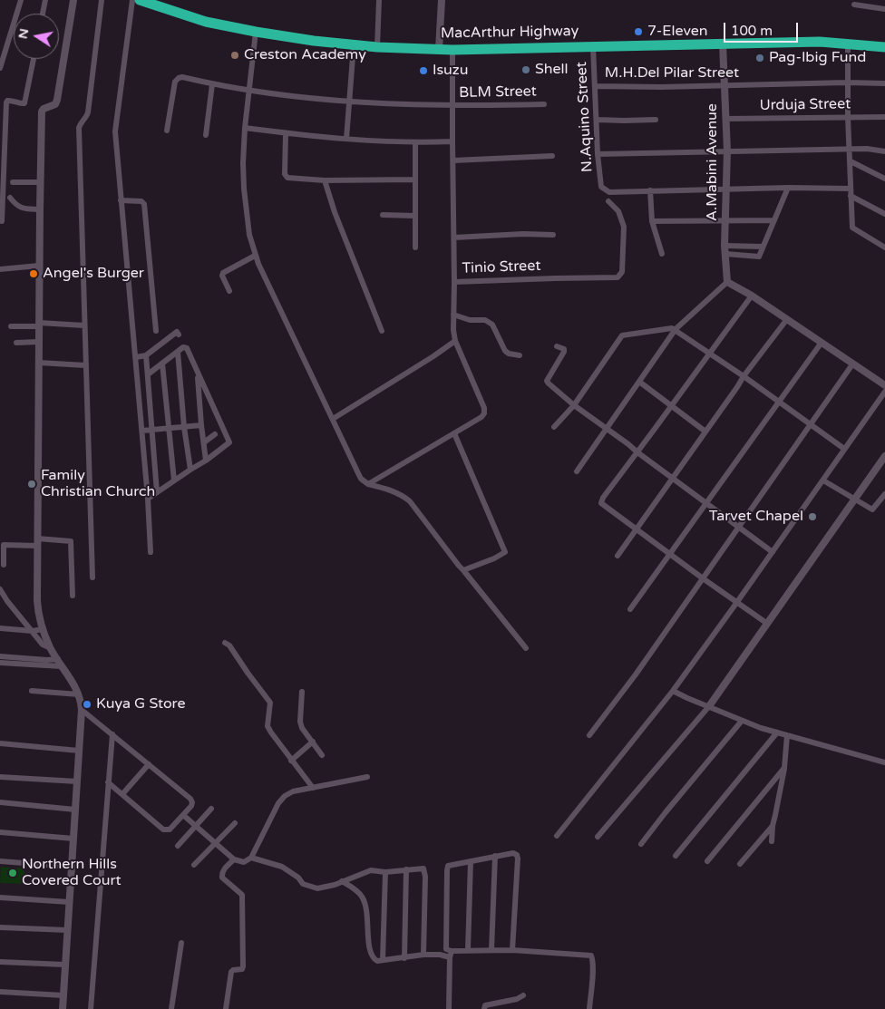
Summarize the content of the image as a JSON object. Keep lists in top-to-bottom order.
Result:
{
  "streets": {
    "highway": ["MacArthur Highway"],
    "street": [
      "M.H.Del Pilar Street",
      "BLM Street",
      "Urduja Street",
      "N.Aquino Street",
      "A.Mabini Avenue",
      "Tinio Street"
    ]
  },
  "crossings": [
    ["MacArthur Highway", "N.Aquino Street"],
    ["MacArthur Highway", "A.Mabini Avenue"],
    ["MacArthur Highway", "Tinio Street"],
    ["M.H.Del Pilar Street", "N.Aquino Street"],
    ["M.H.Del Pilar Street", "A.Mabini Avenue"],
    ["BLM Street", "Tinio Street"],
    ["Urduja Street", "A.Mabini Avenue"]
  ],
  "places": [
    "7-Eleven",
    "Creston Academy",
    "Pag-Ibig Fund",
    "Shell",
    "Isuzu",
    "Angel's Burger",
    "Family Christian Church",
    "Tarvet Chapel",
    "Kuya G Store",
    "Northern Hills Covered Court"
  ],
  "scale_bar": "100 m",
  "north": "left"
}
